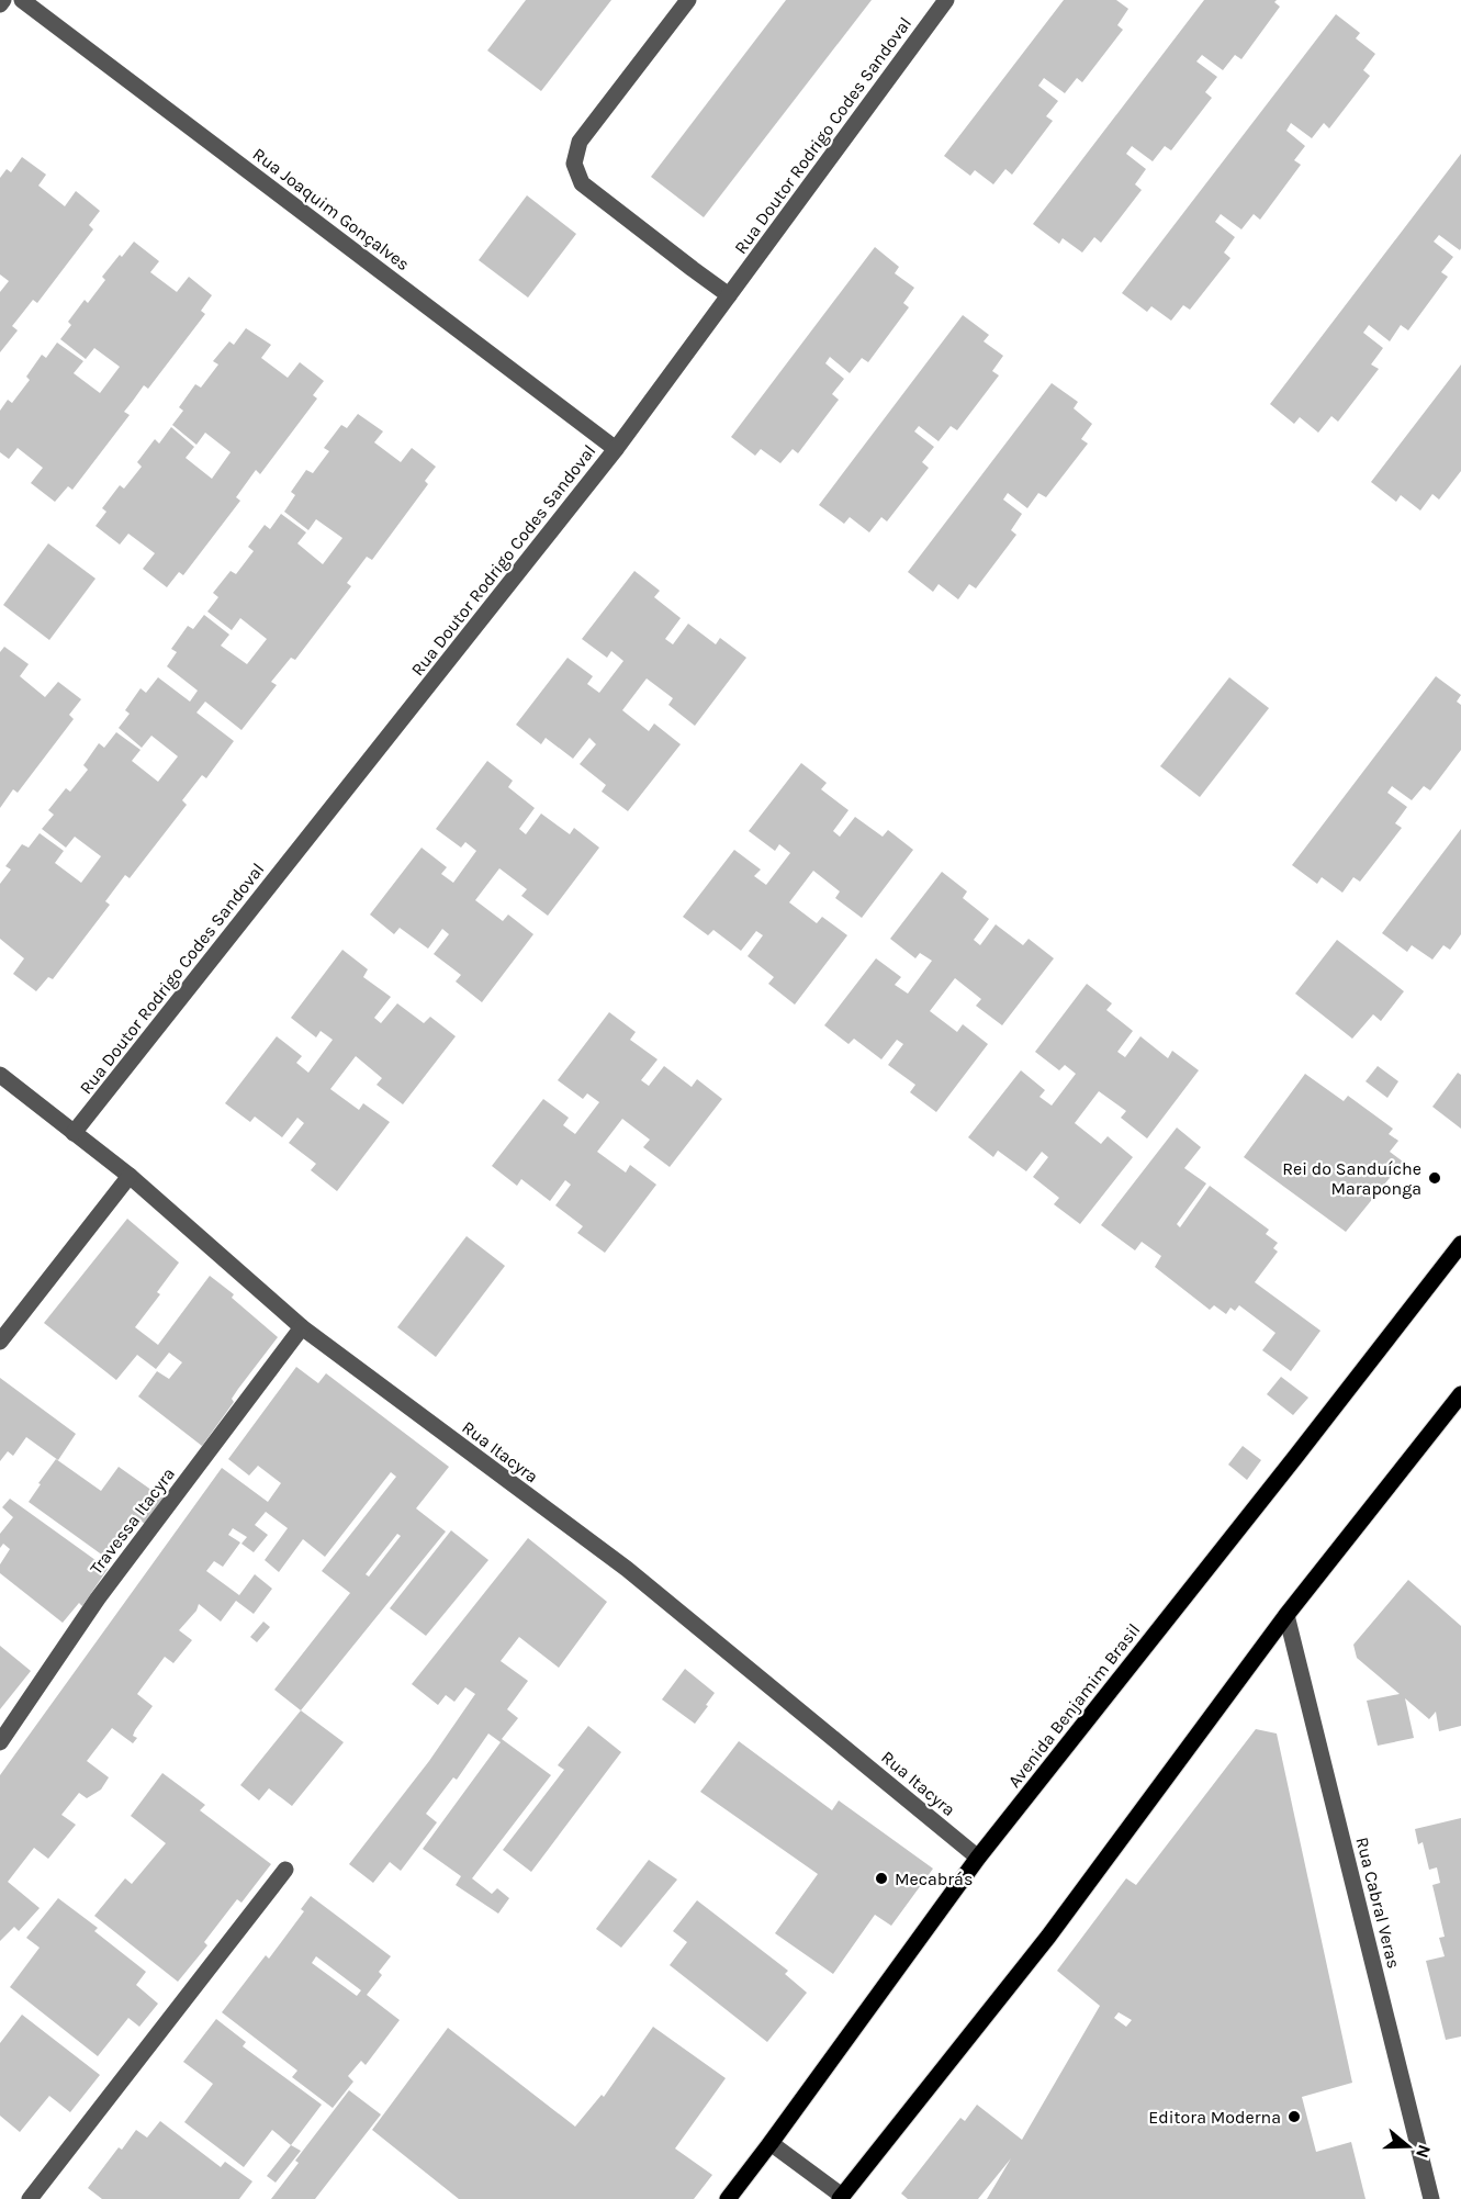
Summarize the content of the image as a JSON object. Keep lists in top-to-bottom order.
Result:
{
  "streets": {
    "main road": ["Avenida Benjamim Brasil"],
    "street": [
      "Rua Doutor Rodrigo Codes Sandoval",
      "Rua Joaquim Gonçalves",
      "Rua Itacyra",
      "Travessa Itacyra",
      "Rua Cabral Veras"
    ]
  },
  "crossings": [
    ["Rua Doutor Rodrigo Codes Sandoval", "Rua Joaquim Gonçalves"],
    ["Rua Doutor Rodrigo Codes Sandoval", "Rua Itacyra"],
    ["Rua Itacyra", "Travessa Itacyra"],
    ["Rua Itacyra", "Avenida Benjamim Brasil"]
  ],
  "places": ["Rei do Sanduíche Maraponga", "Mecabrás", "Editora Moderna"],
  "north": "right"
}
